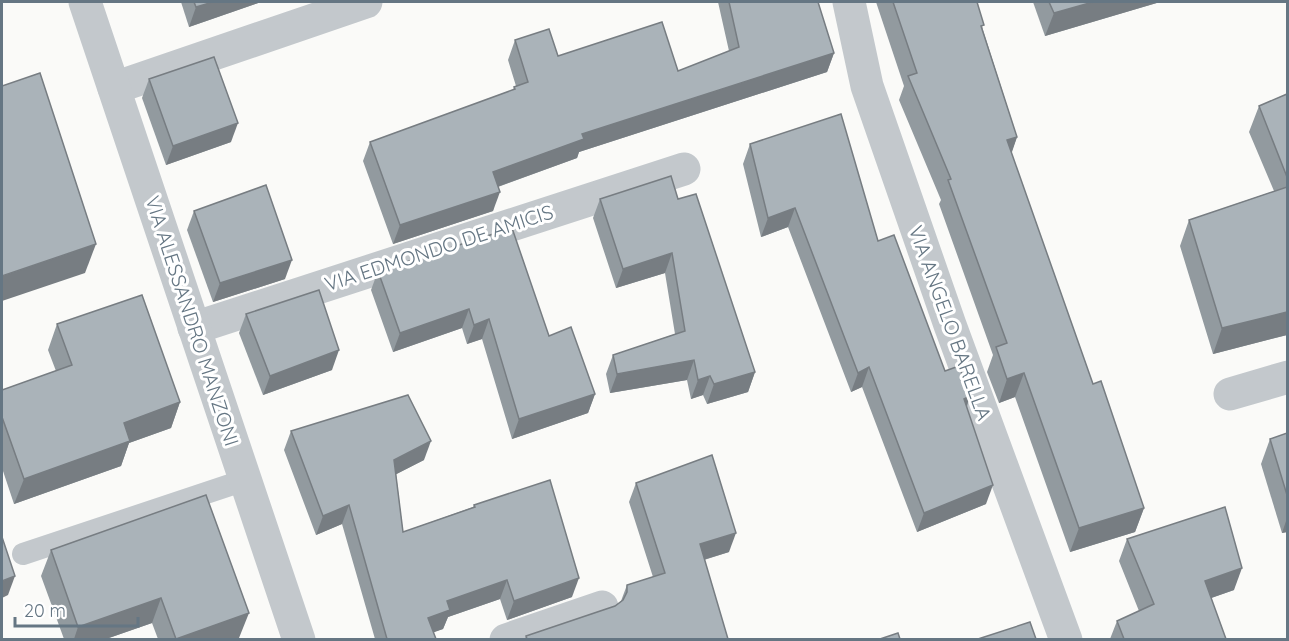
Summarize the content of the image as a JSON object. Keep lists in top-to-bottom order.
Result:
{
  "streets": {
    "street": ["VIA EDMONDO DE AMICIS", "VIA ALESSANDRO MANZONI", "VIA ANGELO BARELLA"]
  },
  "crossings": [
    ["VIA EDMONDO DE AMICIS", "VIA ALESSANDRO MANZONI"]
  ],
  "scale_bar": "20 m"
}
